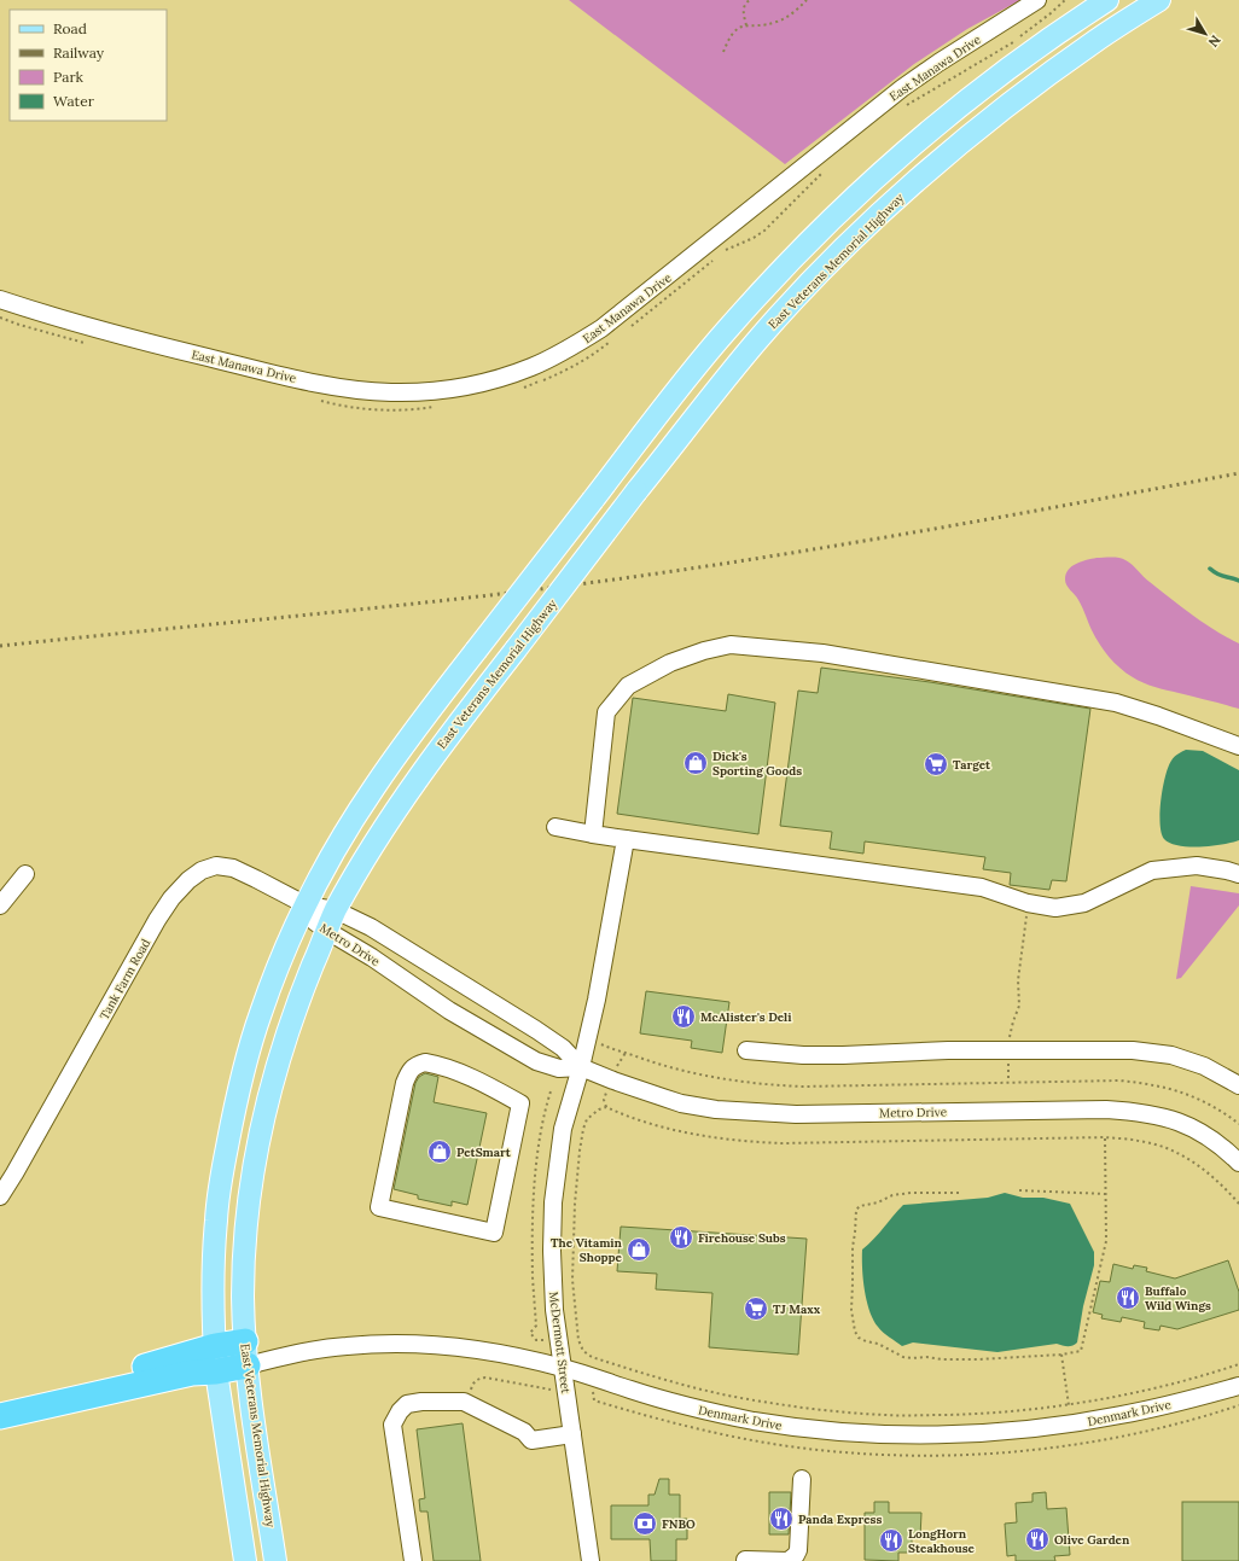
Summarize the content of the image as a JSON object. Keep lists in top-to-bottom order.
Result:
{
  "streets": {
    "main road": ["East Veterans Memorial Highway"],
    "street": [
      "East Manawa Drive",
      "Metro Drive",
      "Tank Farm Road",
      "McDermott Street",
      "Denmark Drive"
    ]
  },
  "crossings": [
    ["East Veterans Memorial Highway", "Metro Drive"],
    ["East Veterans Memorial Highway", "Denmark Drive"],
    ["Metro Drive", "Tank Farm Road"],
    ["Metro Drive", "McDermott Street"],
    ["McDermott Street", "Denmark Drive"]
  ],
  "places": {
    "shop": ["Dick's Sporting Goods", "PetSmart", "The Vitamin Shoppe"],
    "supermarket": ["Target", "TJ Maxx"],
    "restaurant": [
      "McAlister's Deli",
      "Firehouse Subs",
      "Buffalo Wild Wings",
      "Panda Express",
      "Olive Garden",
      "LongHorn Steakhouse"
    ],
    "bank": ["FNBO"]
  },
  "legend": [
    "Road",
    "Railway",
    "Park",
    "Water"
  ],
  "north": "bottom right"
}
